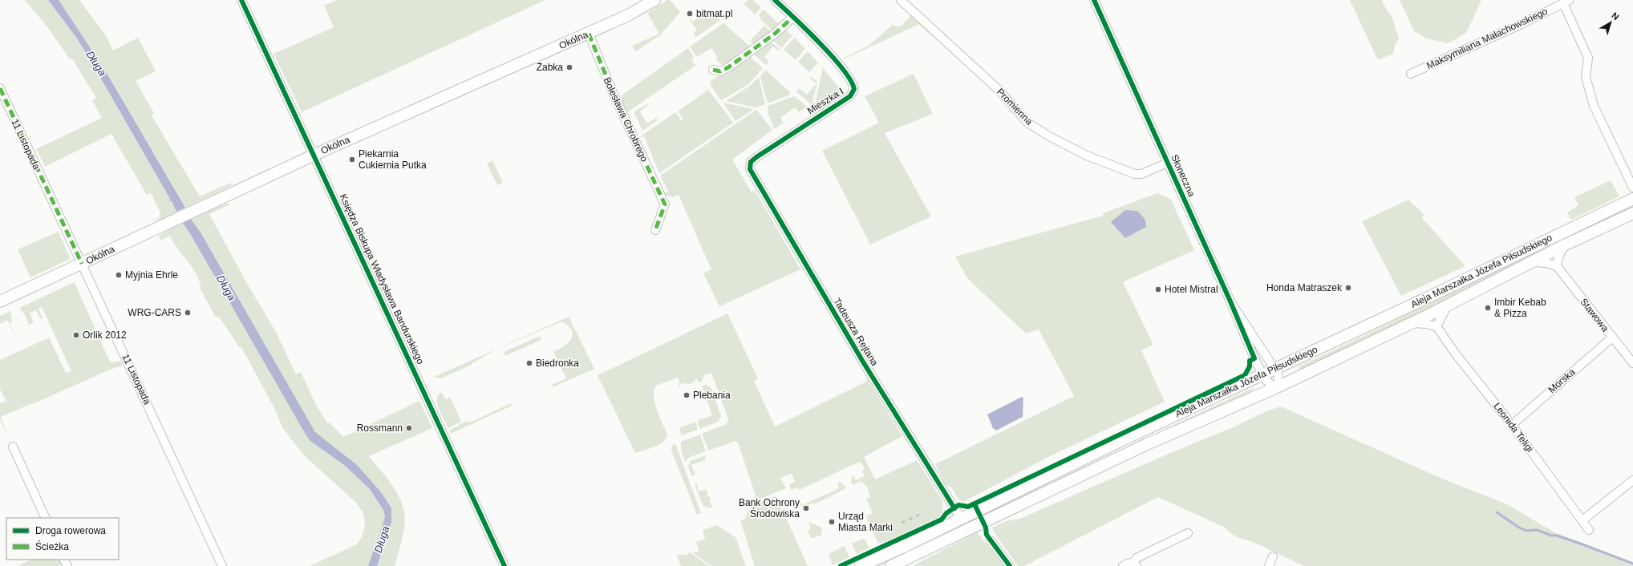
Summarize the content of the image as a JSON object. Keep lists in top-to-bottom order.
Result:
{
  "streets": {
    "main road": ["Okólna", "Aleja Marszałka Józefa Piłsudskiego"],
    "street": [
      "Maksymiliana Małachowskiego",
      "Mieszka I",
      "Promienna",
      "Bolesława Chrobrego",
      "11 Listopada",
      "Słoneczna",
      "Księdza Biskupa Władysława Bandurskiego",
      "Stawowa",
      "Tadeusza Rejtana",
      "Morska",
      "Leonida Teligi"
    ]
  },
  "crossings": [
    ["Okólna", "Bolesława Chrobrego"],
    ["Okólna", "11 Listopada"],
    ["Okólna", "Księdza Biskupa Władysława Bandurskiego"],
    ["Mieszka I", "Tadeusza Rejtana"],
    ["Promienna", "Słoneczna"],
    ["Słoneczna", "Aleja Marszałka Józefa Piłsudskiego"],
    ["Aleja Marszałka Józefa Piłsudskiego", "Tadeusza Rejtana"],
    ["Stawowa", "Morska"],
    ["Morska", "Leonida Teligi"]
  ],
  "water": ["Długa"],
  "places": [
    "bitmat.pl",
    "Żabka",
    "Piekarnia Cukiernia Putka",
    "Myjnia Ehrle",
    "Honda Matraszek",
    "Hotel Mistral",
    "Imbir Kebab & Pizza",
    "WRG-CARS",
    "Orlik 2012",
    "Biedronka",
    "Plebania",
    "Rossmann",
    "Bank Ochrony Środowiska",
    "Urząd Miasta Marki"
  ],
  "legend": ["Droga rowerowa", "Ścieżka"],
  "north": "top right"
}
